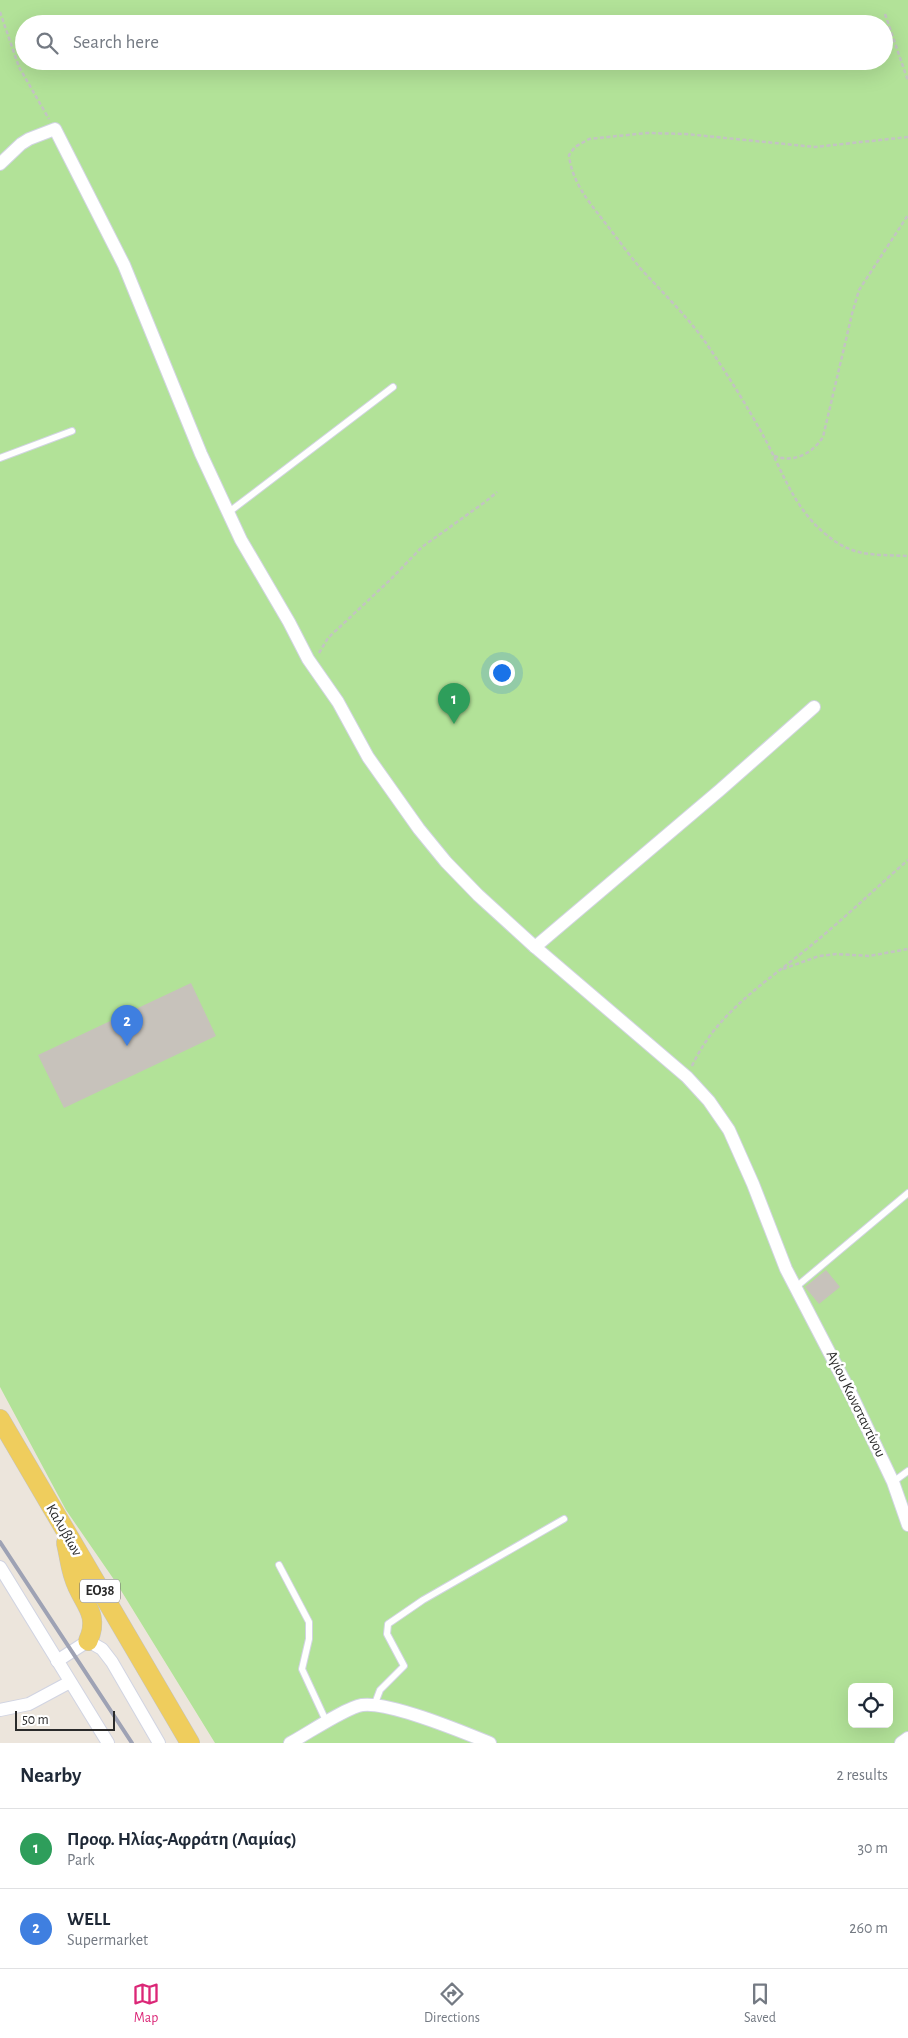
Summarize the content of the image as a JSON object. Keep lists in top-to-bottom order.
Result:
{
  "streets": {
    "main road": ["Καλυβίων", "ΕΟ38"],
    "street": ["Αγίου Κωνσταντίνου"]
  },
  "scale_bar": "50 m",
  "page": {
    "search": "Search here",
    "pins": ["1", "2"],
    "scale": "50 m",
    "heading": ["Nearby", "2 results"],
    "list": [
      {
        "mark": "1",
        "name": "Προφ. Ηλίας-Αφράτη (Λαμίας)",
        "note": "Park",
        "value": "30 m"
      },
      {
        "mark": "2",
        "name": "WELL",
        "note": "Supermarket",
        "value": "260 m"
      }
    ],
    "nav": ["Map", "Directions", "Saved"]
  }
}
